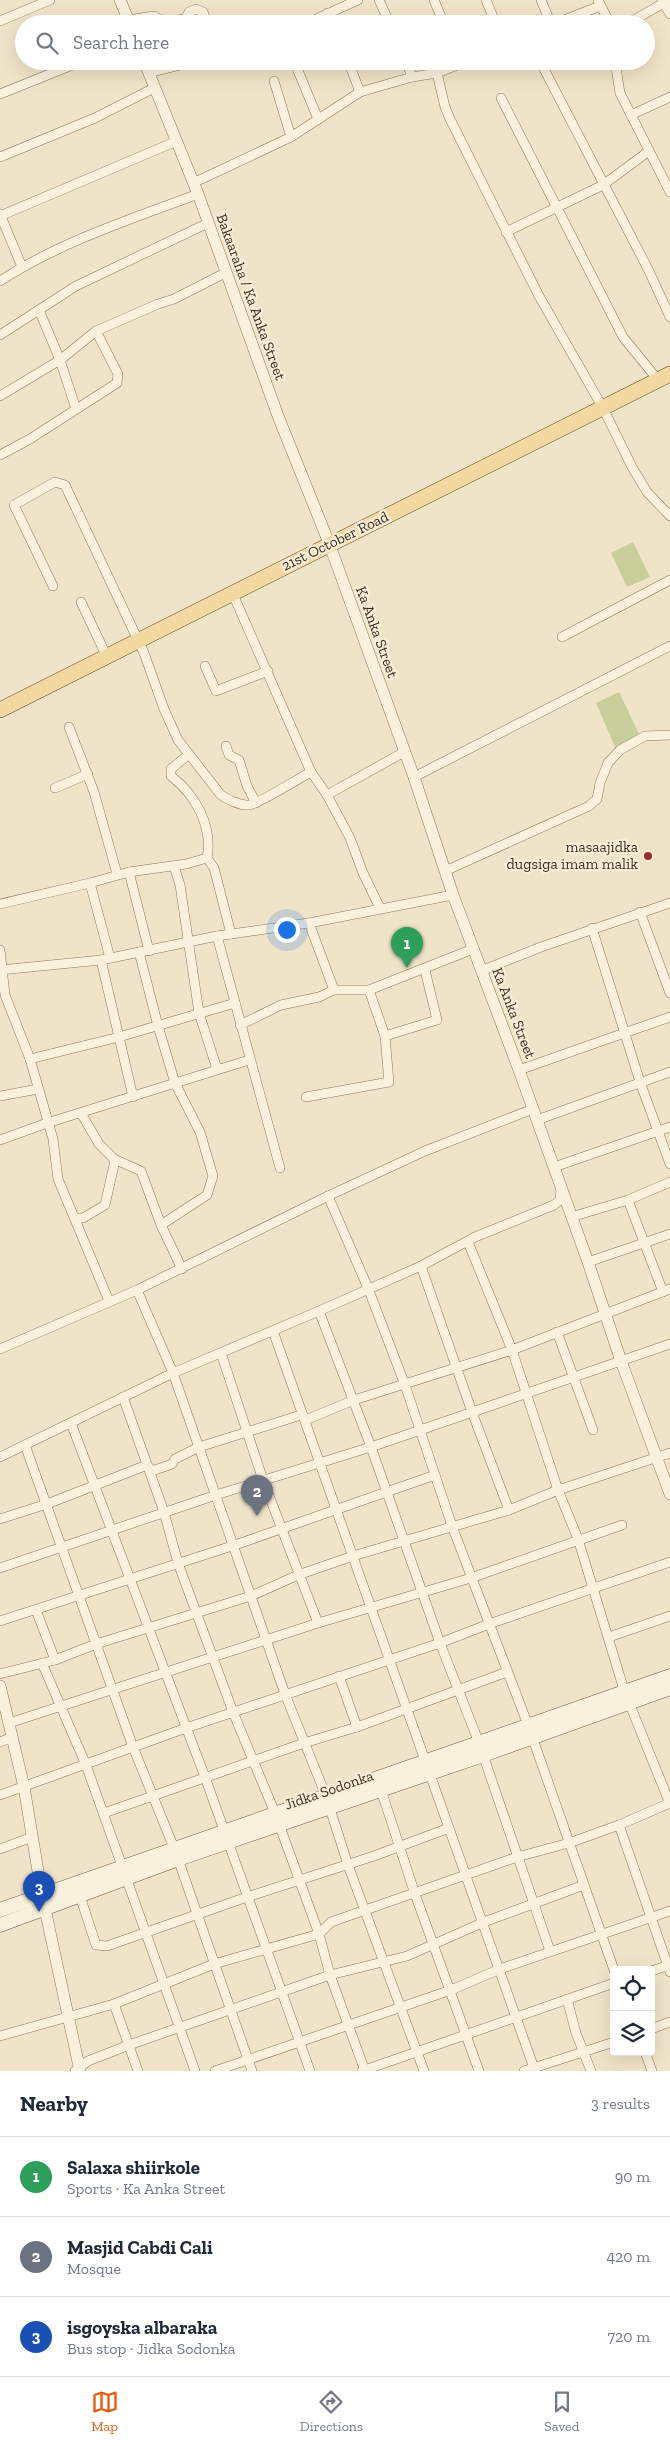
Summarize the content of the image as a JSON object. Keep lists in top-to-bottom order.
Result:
{
  "streets": {
    "main road": ["21st October Road", "Jidka Sodonka"],
    "street": ["Bakaaraha / Ka Anka Street", "Ka Anka Street"]
  },
  "crossings": [
    ["Bakaaraha / Ka Anka Street", "21st October Road"],
    ["Bakaaraha / Ka Anka Street", "Ka Anka Street"],
    ["21st October Road", "Ka Anka Street"]
  ],
  "places": ["masaajidka dugsiga imam malik"],
  "page": {
    "search": "Search here",
    "pins": ["1", "2", "3"],
    "heading": ["Nearby", "3 results"],
    "list": [
      {
        "mark": "1",
        "name": "Salaxa shiirkole",
        "note": "Sports · Ka Anka Street",
        "value": "90 m"
      },
      {
        "mark": "2",
        "name": "Masjid Cabdi Cali",
        "note": "Mosque",
        "value": "420 m"
      },
      {
        "mark": "3",
        "name": "isgoyska albaraka",
        "note": "Bus stop · Jidka Sodonka",
        "value": "720 m"
      }
    ],
    "nav": ["Map", "Directions", "Saved"]
  }
}
